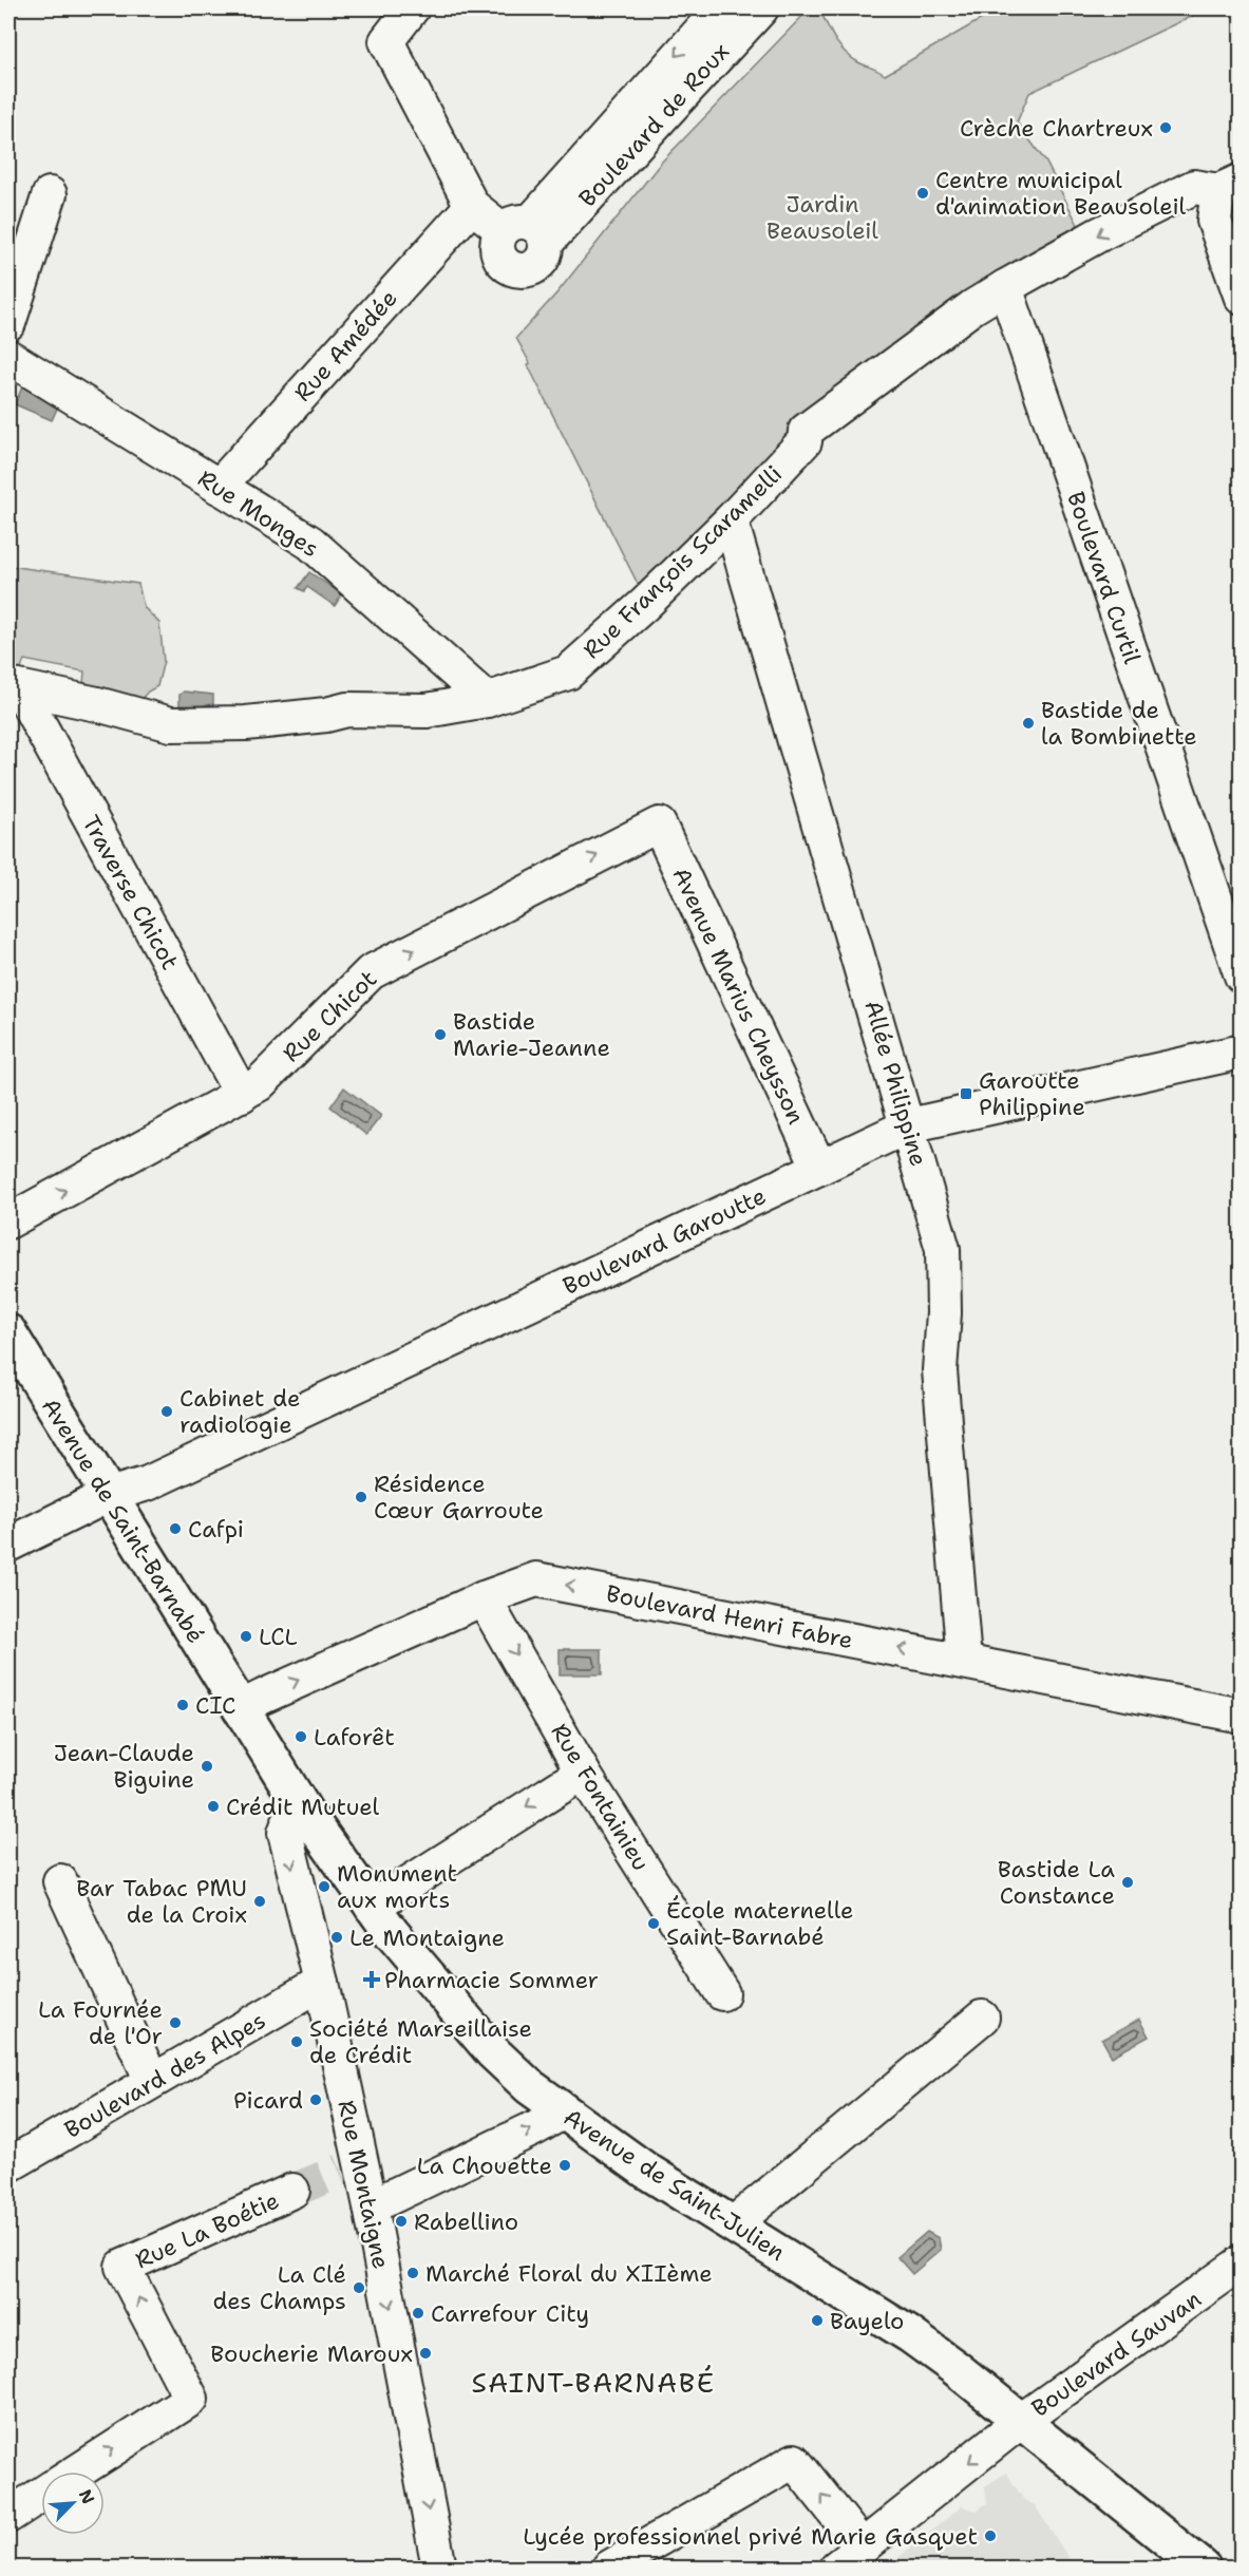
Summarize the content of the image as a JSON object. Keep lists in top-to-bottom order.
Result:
{
  "streets": {
    "main road": ["Avenue de Saint-Barnabé", "Avenue de Saint-Julien"],
    "street": [
      "Boulevard de Roux",
      "Rue Amédée",
      "Rue Monges",
      "Rue François Scaramelli",
      "Boulevard Curtil",
      "Traverse Chicot",
      "Avenue Marius Cheysson",
      "Rue Chicot",
      "Allée Philippine",
      "Boulevard Garoutte",
      "Boulevard Henri Fabre",
      "Rue Fontainieu",
      "Boulevard des Alpes",
      "Rue Montaigne",
      "Rue La Boétie",
      "Boulevard Sauvan"
    ]
  },
  "crossings": [
    ["Rue Amédée", "Rue Monges"],
    ["Rue Monges", "Rue François Scaramelli"],
    ["Rue François Scaramelli", "Boulevard Curtil"],
    ["Rue François Scaramelli", "Traverse Chicot"],
    ["Rue François Scaramelli", "Allée Philippine"],
    ["Traverse Chicot", "Rue Chicot"],
    ["Avenue Marius Cheysson", "Rue Chicot"],
    ["Avenue Marius Cheysson", "Boulevard Garoutte"],
    ["Allée Philippine", "Boulevard Garoutte"],
    ["Allée Philippine", "Boulevard Henri Fabre"],
    ["Boulevard Garoutte", "Avenue de Saint-Barnabé"],
    ["Avenue de Saint-Barnabé", "Boulevard Henri Fabre"],
    ["Avenue de Saint-Barnabé", "Avenue de Saint-Julien"],
    ["Boulevard Henri Fabre", "Rue Fontainieu"],
    ["Boulevard Henri Fabre", "Avenue de Saint-Julien"],
    ["Boulevard des Alpes", "Rue Montaigne"],
    ["Rue Montaigne", "Avenue de Saint-Julien"],
    ["Avenue de Saint-Julien", "Boulevard Sauvan"]
  ],
  "one_way": [
    "Rue Chicot",
    "Rue Fontainieu",
    "Rue Montaigne",
    "Boulevard Sauvan"
  ],
  "districts": ["SAINT-BARNABÉ"],
  "parks": ["Jardin Beausoleil"],
  "places": {
    "other": [
      "Crèche Chartreux",
      "Centre municipal d'animation Beausoleil",
      "Bastide de la Bombinette",
      "Bastide Marie-Jeanne",
      "Cabinet de radiologie",
      "Résidence Cœur Garroute",
      "Cafpi",
      "LCL",
      "CIC",
      "Laforêt",
      "Jean-Claude Biguine",
      "Crédit Mutuel",
      "Bastide La Constance",
      "Monument aux morts",
      "Bar Tabac PMU de la Croix",
      "École maternelle Saint-Barnabé",
      "Le Montaigne",
      "La Fournée de l'Or",
      "Société Marseillaise de Crédit",
      "Picard",
      "La Chouette",
      "Rabellino",
      "Marché Floral du XIIème",
      "La Clé des Champs",
      "Carrefour City",
      "Bayelo",
      "Boucherie Maroux",
      "Lycée professionnel privé Marie Gasquet"
    ],
    "transit": ["Garoutte Philippine"],
    "health": ["Pharmacie Sommer"]
  },
  "north": "top right"
}
